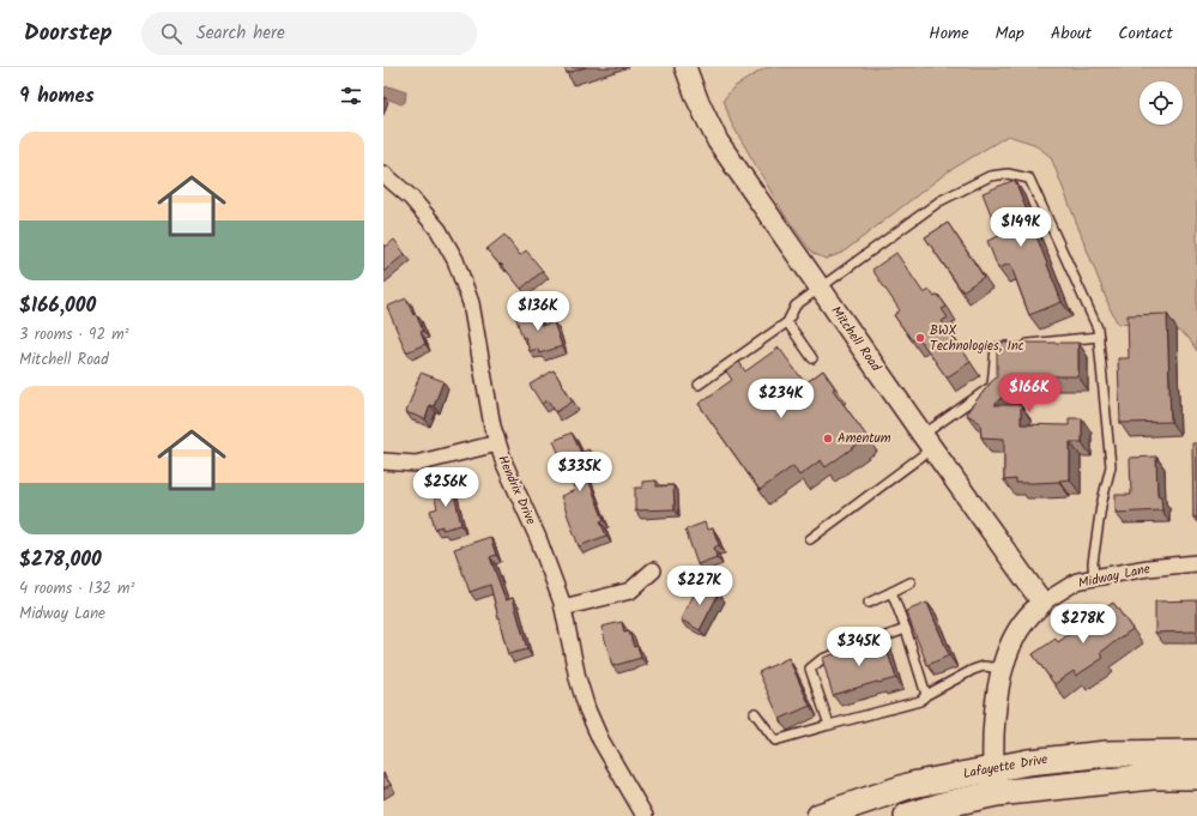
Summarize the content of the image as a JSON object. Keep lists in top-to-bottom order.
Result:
{
  "streets": {
    "main road": ["Lafayette Drive"],
    "street": ["Mitchell Road", "Hendrix Drive", "Midway Lane"]
  },
  "crossings": [
    ["Mitchell Road", "Midway Lane"],
    ["Midway Lane", "Lafayette Drive"]
  ],
  "places": ["BWX Technologies, Inc", "Amentum"],
  "page": {
    "header": "Doorstep",
    "search": "Search here",
    "nav": [
      "Home",
      "Map",
      "About",
      "Contact"
    ],
    "heading": "9 homes",
    "list": [
      {
        "name": "$166,000",
        "note": "3 rooms · 92 m² · Mitchell Road"
      },
      {
        "name": "$278,000",
        "note": "4 rooms · 132 m² · Midway Lane"
      }
    ],
    "price": [
      "$149K",
      "$136K",
      "$166K",
      "$234K",
      "$335K",
      "$256K",
      "$227K",
      "$278K",
      "$345K"
    ]
  }
}
